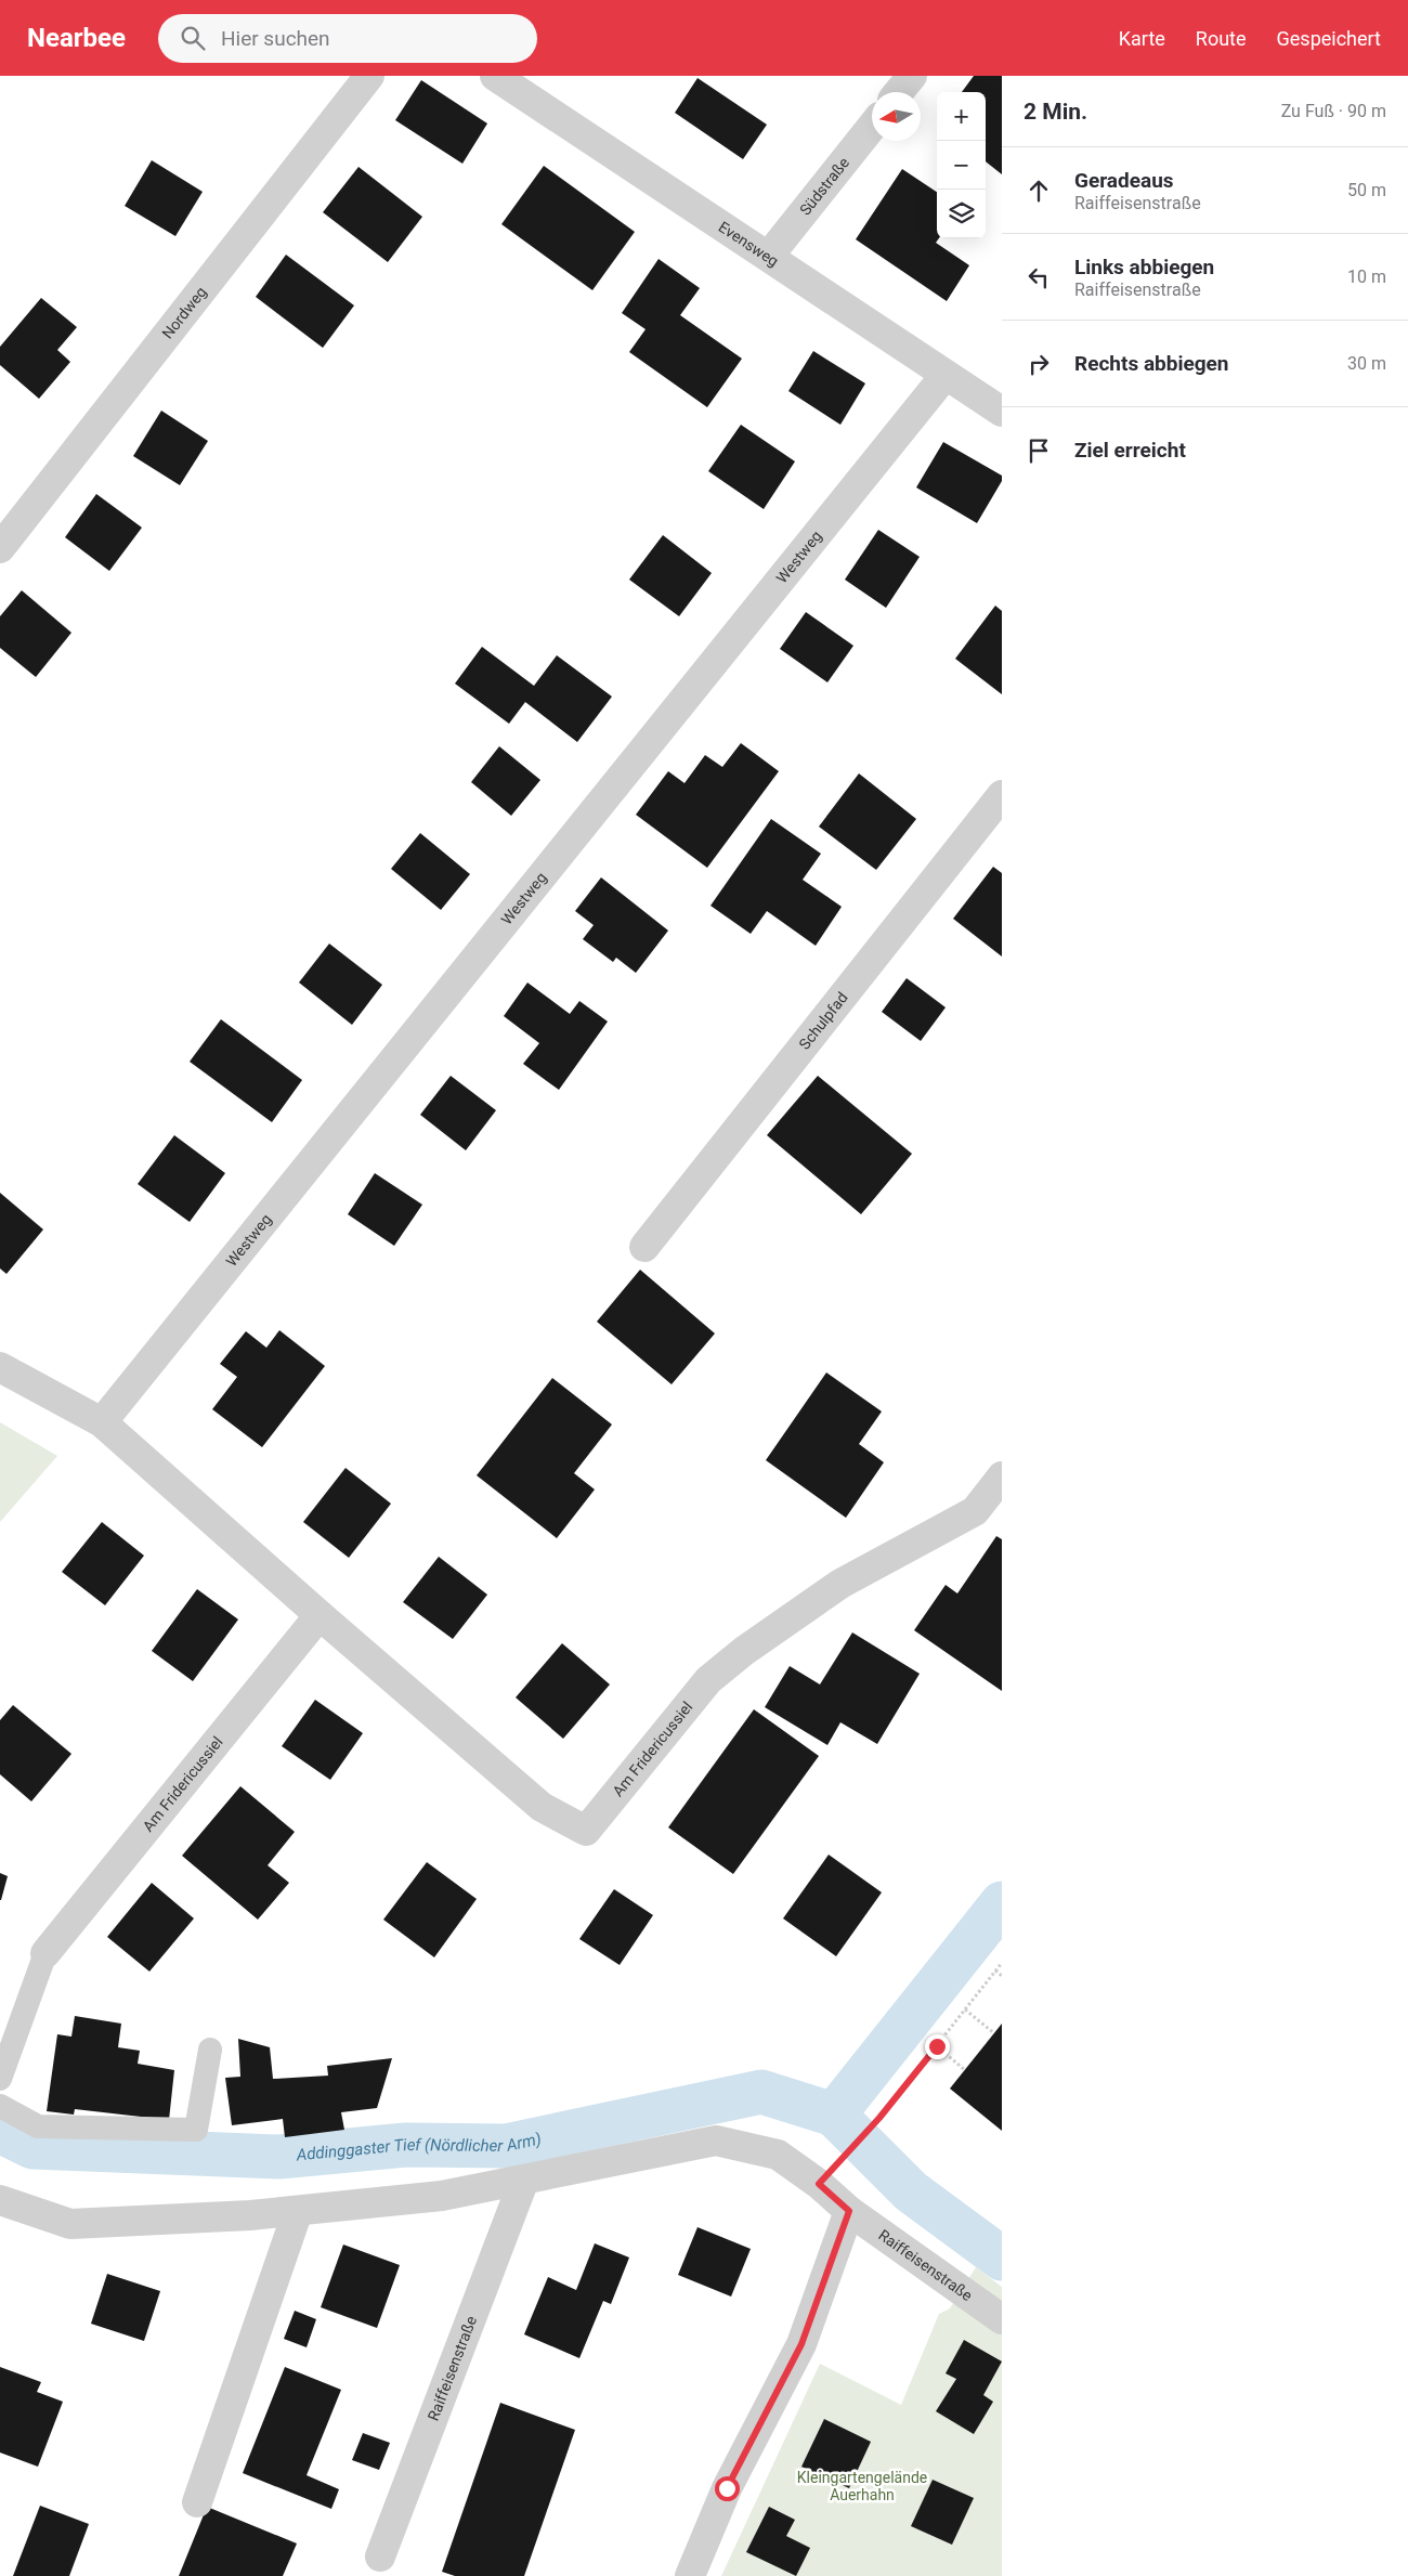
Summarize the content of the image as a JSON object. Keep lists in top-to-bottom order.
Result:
{
  "streets": {
    "street": [
      "Südstraße",
      "Evensweg",
      "Nordweg",
      "Westweg",
      "Schulpfad",
      "Am Fridericussiel",
      "Raiffeisenstraße"
    ]
  },
  "crossings": [
    ["Südstraße", "Evensweg"],
    ["Evensweg", "Westweg"],
    ["Westweg", "Am Fridericussiel"]
  ],
  "water": ["Addinggaster Tief (Nördlicher Arm)"],
  "parks": ["Kleingartengelände Auerhahn"],
  "north": "left",
  "page": {
    "header": "Nearbee",
    "search": "Hier suchen",
    "nav": ["Karte", "Route", "Gespeichert"],
    "heading": ["2 Min.", "Zu Fuß · 90 m"],
    "map_buttons": ["+", "−"],
    "list": [
      ["Geradeaus", "Raiffeisenstraße", "50 m"],
      ["Links abbiegen", "Raiffeisenstraße", "10 m"],
      ["Rechts abbiegen", "30 m"],
      "Ziel erreicht"
    ]
  }
}
